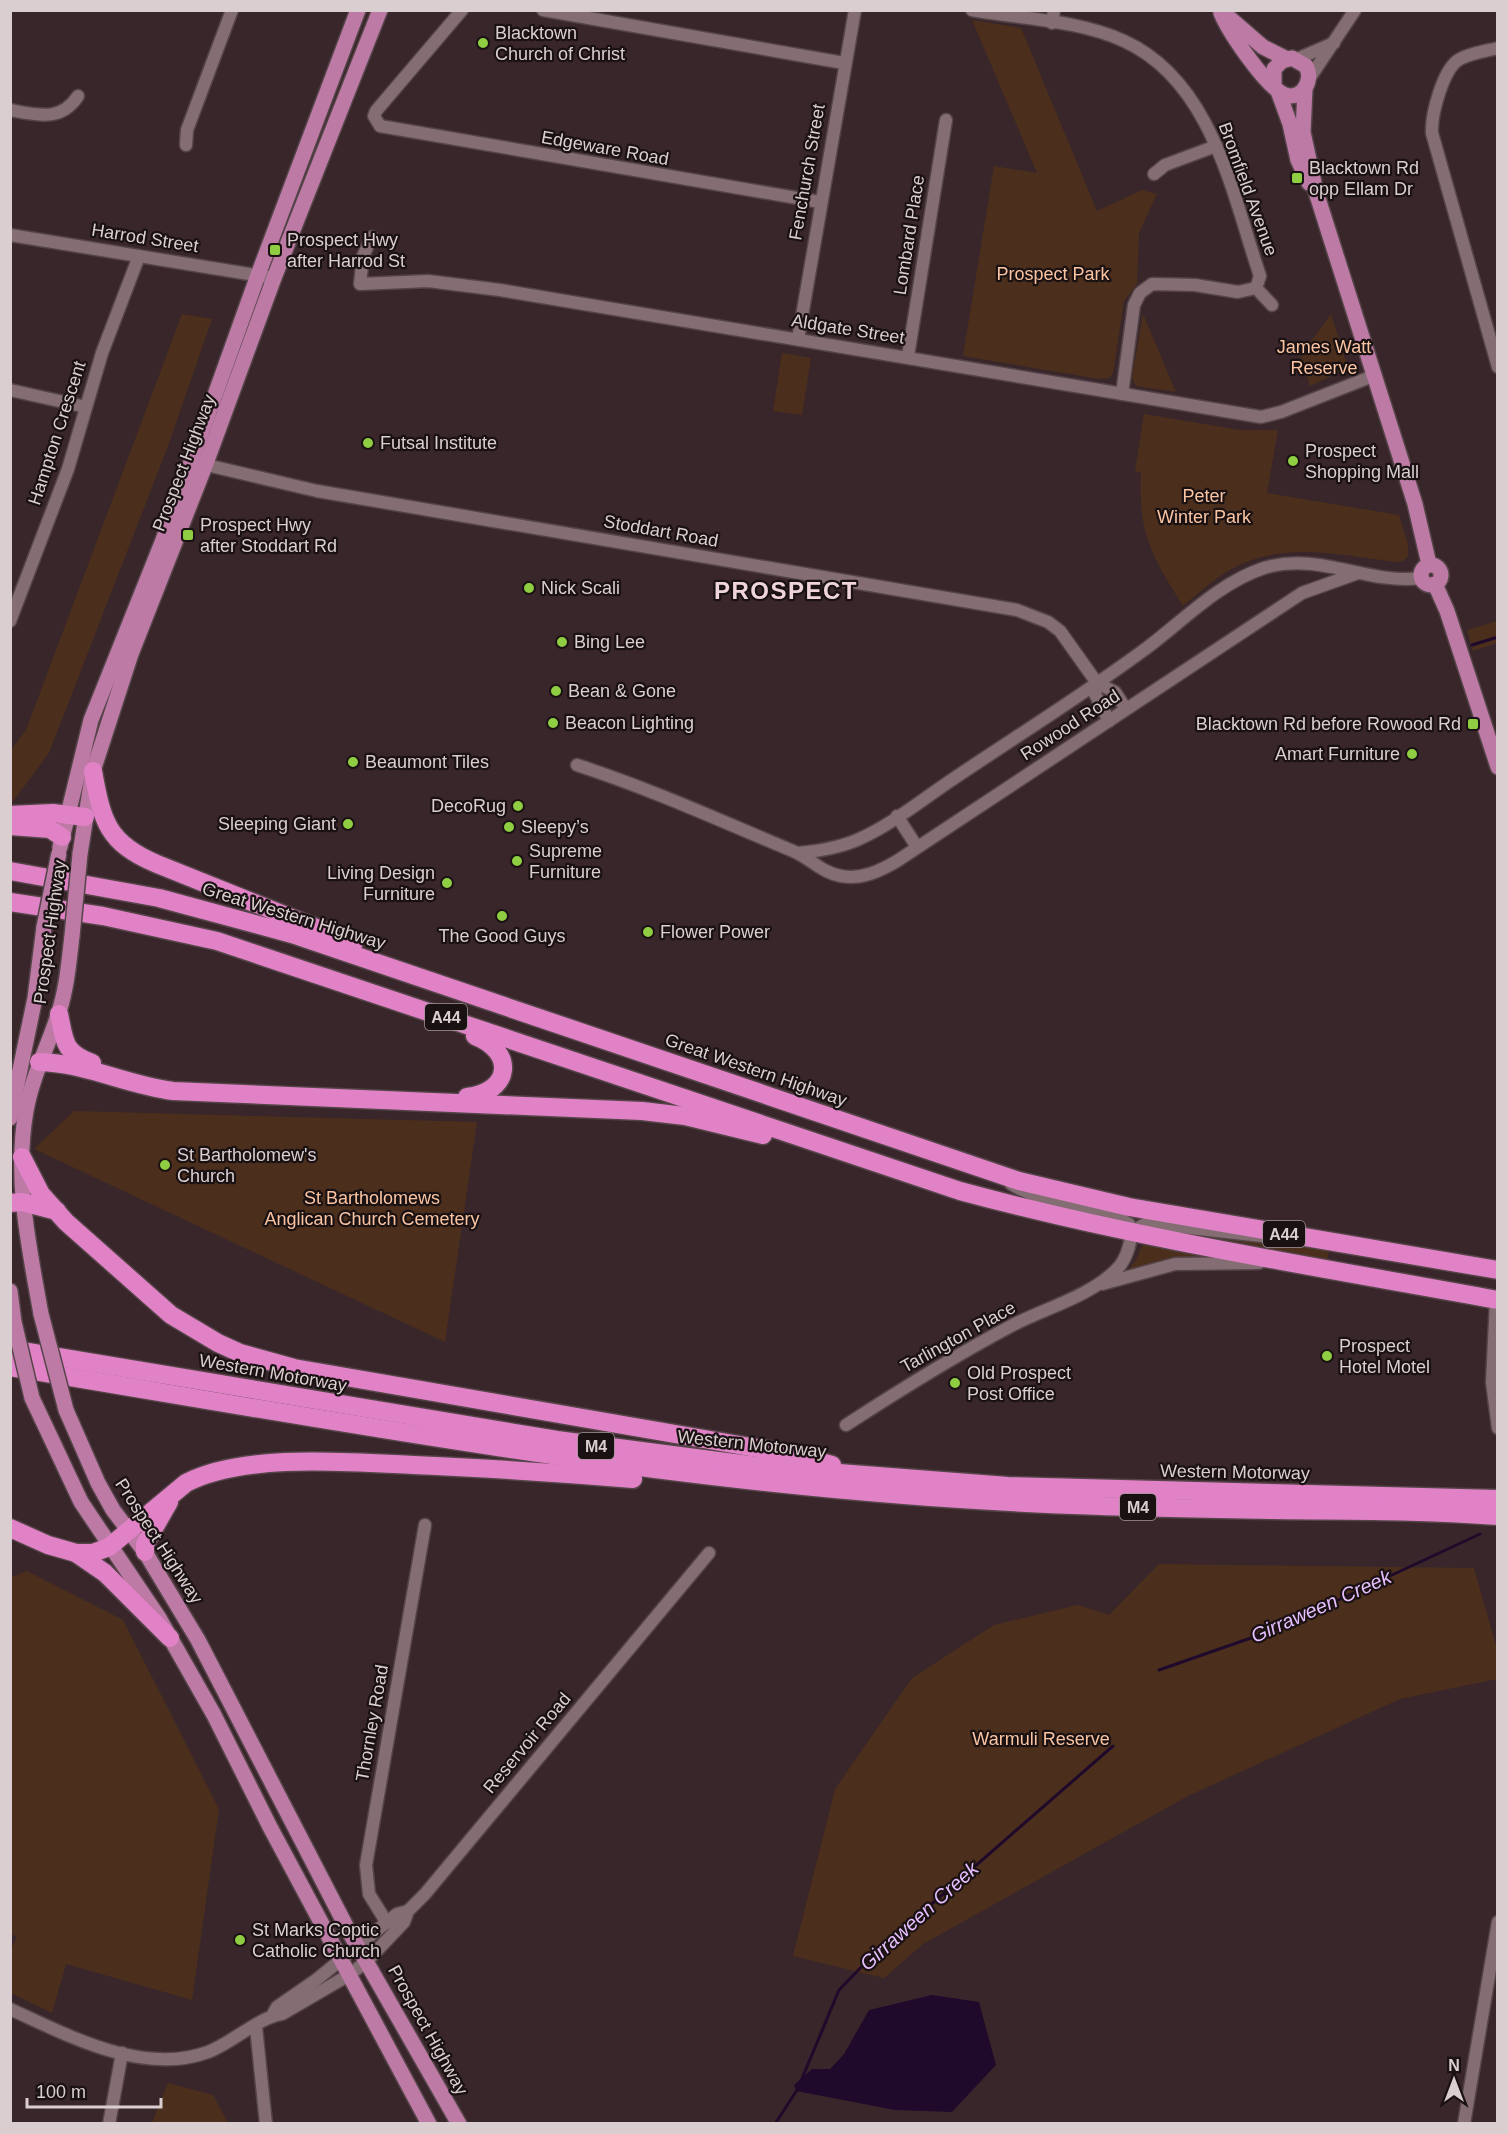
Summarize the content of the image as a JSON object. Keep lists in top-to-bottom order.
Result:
{
  "streets": {
    "highway": [
      "Great Western Highway",
      "A44",
      "Western Motorway",
      "M4"
    ],
    "main road": ["Prospect Highway"],
    "street": [
      "Edgeware Road",
      "Fenchurch Street",
      "Bromfield Avenue",
      "Lombard Place",
      "Harrod Street",
      "Aldgate Street",
      "Hampton Crescent",
      "Stoddart Road",
      "Rowood Road",
      "Tarlington Place",
      "Thornley Road",
      "Reservoir Road"
    ]
  },
  "crossings": [
    ["Edgeware Road", "Fenchurch Street"],
    ["Fenchurch Street", "Aldgate Street"],
    ["Lombard Place", "Aldgate Street"],
    ["Harrod Street", "Hampton Crescent"],
    ["Harrod Street", "Prospect Highway"],
    ["Prospect Highway", "Stoddart Road"],
    ["Prospect Highway", "Reservoir Road"],
    ["Stoddart Road", "Rowood Road"],
    ["A44", "Tarlington Place"],
    ["Thornley Road", "Reservoir Road"]
  ],
  "districts": ["PROSPECT"],
  "water": ["Girraween Creek"],
  "parks": [
    "Prospect Park",
    "James Watt Reserve",
    "Peter Winter Park",
    "St Bartholomews Anglican Church Cemetery",
    "Warmuli Reserve"
  ],
  "places": {
    "other": [
      "Blacktown Church of Christ",
      "Futsal Institute",
      "Prospect Shopping Mall",
      "Nick Scali",
      "Bing Lee",
      "Bean & Gone",
      "Beacon Lighting",
      "Amart Furniture",
      "Beaumont Tiles",
      "DecoRug",
      "Sleeping Giant",
      "Sleepy’s",
      "Supreme Furniture",
      "Living Design Furniture",
      "The Good Guys",
      "Flower Power",
      "St Bartholomew's Church",
      "Prospect Hotel Motel",
      "Old Prospect Post Office",
      "St Marks Coptic Catholic Church"
    ],
    "transit": [
      "Blacktown Rd opp Ellam Dr",
      "Prospect Hwy after Harrod St",
      "Prospect Hwy after Stoddart Rd",
      "Blacktown Rd before Rowood Rd"
    ]
  },
  "scale_bar": "100 m",
  "north": "top"
}
